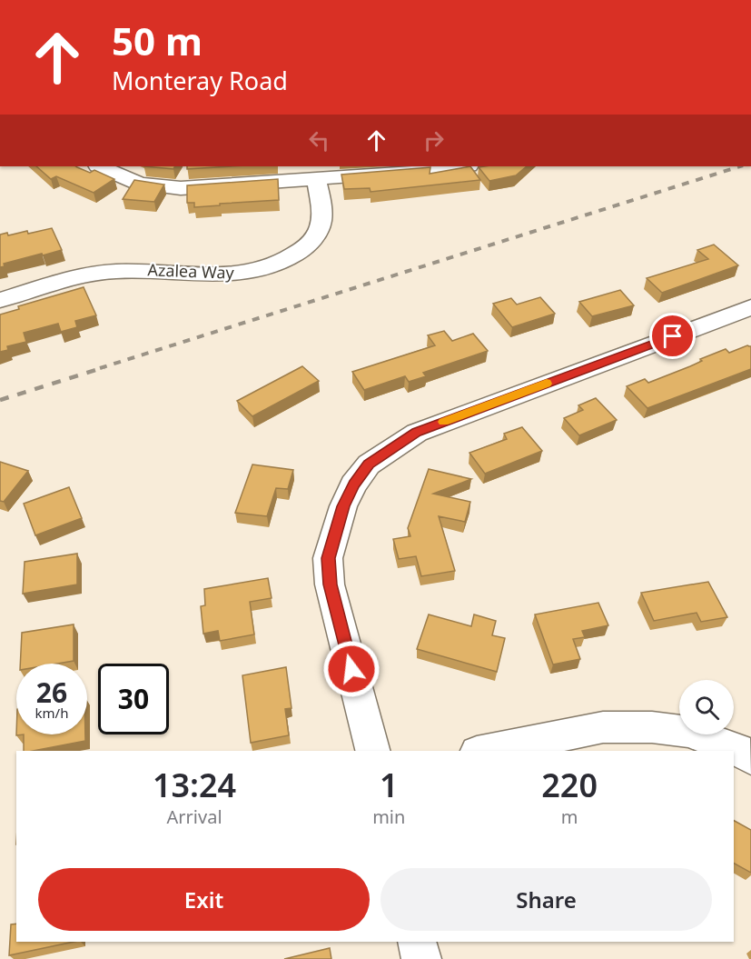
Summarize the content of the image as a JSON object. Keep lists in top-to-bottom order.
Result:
{
  "streets": {
    "street": ["Azalea Way"]
  },
  "page": {
    "turn": ["50 m", "Monteray Road"],
    "speed": "26 km/h",
    "limit": "30",
    "eta": [
      "13:24",
      "Arrival",
      "1",
      "min",
      "220",
      "m"
    ],
    "buttons": ["Exit", "Share"]
  }
}
